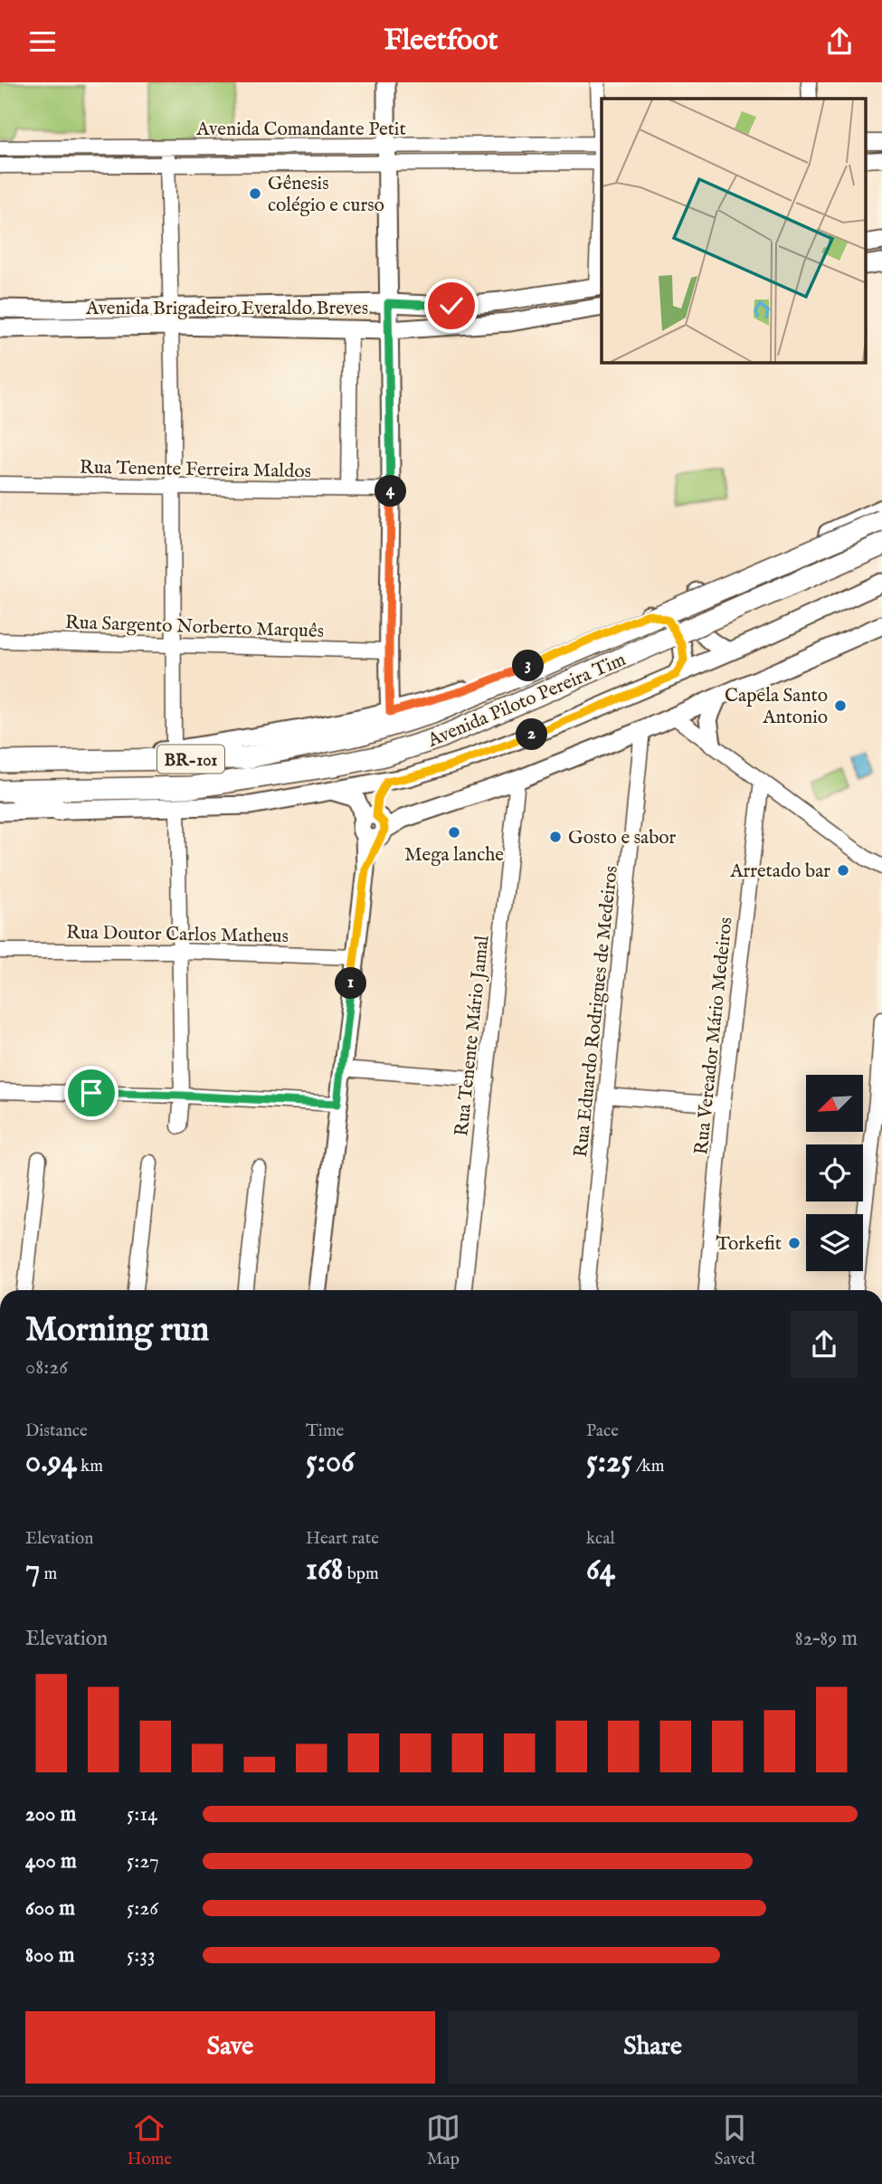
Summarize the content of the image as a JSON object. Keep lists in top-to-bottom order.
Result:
{
  "streets": {
    "highway": ["Avenida Piloto Pereira Tim", "BR-101"],
    "main road": ["Avenida Brigadeiro Everaldo Breves"],
    "street": [
      "Avenida Comandante Petit",
      "Rua Tenente Ferreira Maldos",
      "Rua Sargento Norberto Marquês",
      "Rua Doutor Carlos Matheus",
      "Rua Eduardo Rodrigues de Medeiros",
      "Rua Tenente Mário Jamal",
      "Rua Vereador Mário Medeiros"
    ]
  },
  "places": [
    "Gênesis colégio e curso",
    "Capela Santo Antonio",
    "Mega lanche",
    "Gosto e sabor",
    "Arretado bar",
    "Torkefit"
  ],
  "north": "bottom left",
  "page": {
    "header": "Fleetfoot",
    "pins": [
      "4",
      "3",
      "2",
      "1"
    ],
    "heading": ["Morning run", "08:26"],
    "stats": [
      ["Distance", "0.94 km"],
      ["Time", "5:06"],
      ["Pace", "5:25 /km"],
      ["Elevation", "7 m"],
      ["Heart rate", "168 bpm"],
      ["kcal", "64"]
    ],
    "chart": ["Elevation", "82–89 m"],
    "list": [
      {
        "name": "200 m",
        "note": "5:14"
      },
      {
        "name": "400 m",
        "note": "5:27"
      },
      {
        "name": "600 m",
        "note": "5:26"
      },
      {
        "name": "800 m",
        "note": "5:33"
      }
    ],
    "buttons": ["Save", "Share"],
    "tabs": ["Home", "Map", "Saved"]
  }
}
